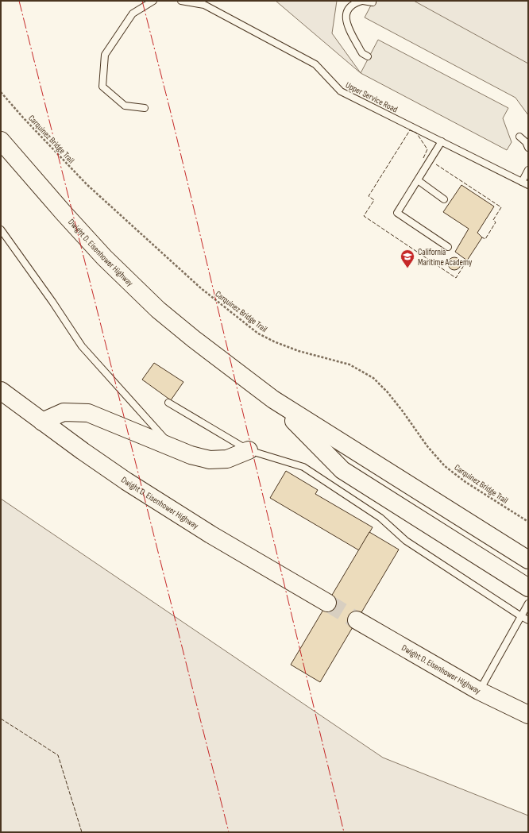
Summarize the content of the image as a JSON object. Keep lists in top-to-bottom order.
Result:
{
  "streets": {
    "highway": ["Dwight D. Eisenhower Highway"],
    "lane": ["Upper Service Road"],
    "path": ["Carquinez Bridge Trail"]
  },
  "places": {
    "school or university": ["California Maritime Academy"]
  }
}
